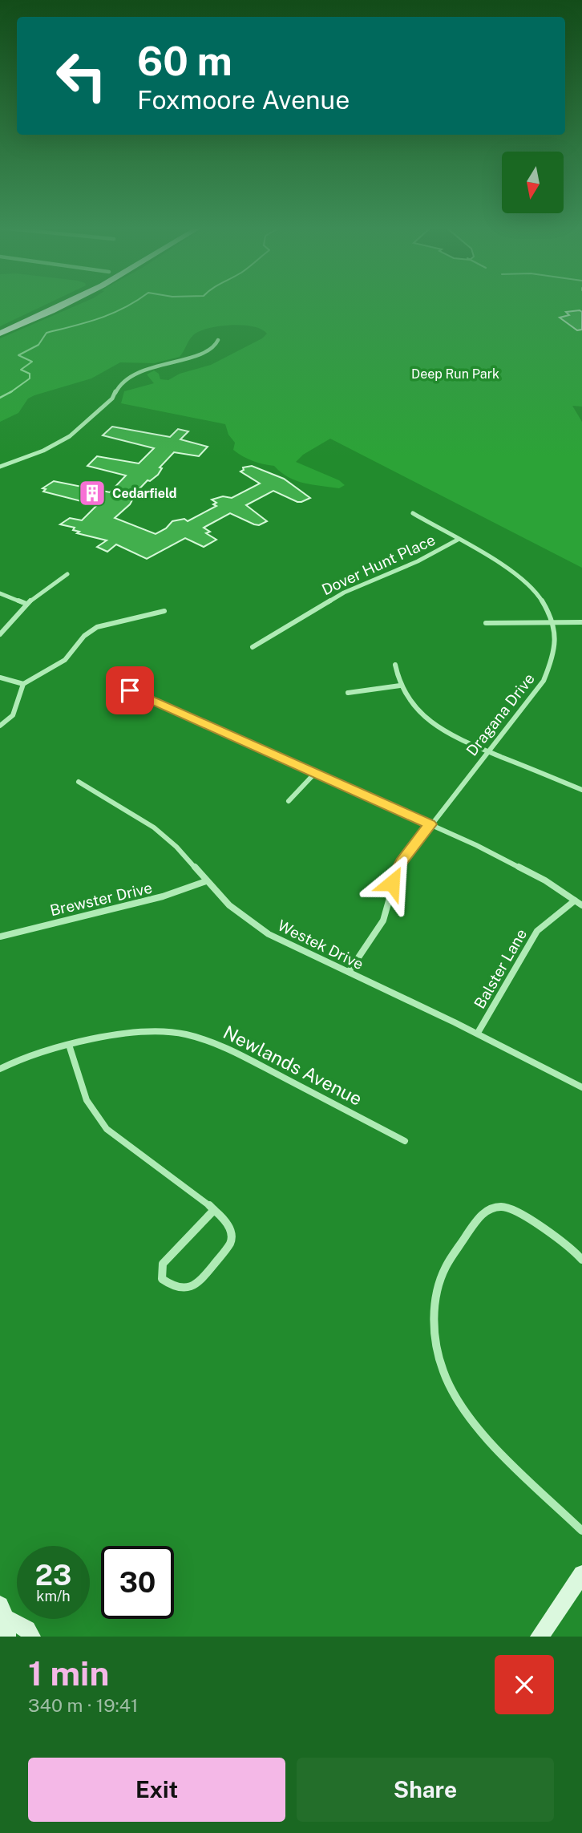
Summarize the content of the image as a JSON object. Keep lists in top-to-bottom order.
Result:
{
  "streets": {
    "street": [
      "Dover Hunt Place",
      "Dragana Drive",
      "Brewster Drive",
      "Westek Drive",
      "Balster Lane",
      "Newlands Avenue"
    ]
  },
  "crossings": [
    ["Dover Hunt Place", "Dragana Drive"],
    ["Dragana Drive", "Westek Drive"],
    ["Brewster Drive", "Westek Drive"],
    ["Westek Drive", "Balster Lane"]
  ],
  "parks": ["Deep Run Park"],
  "places": {
    "building": ["Cedarfield"]
  },
  "north": "bottom",
  "page": {
    "turn": ["60 m", "Foxmoore Avenue"],
    "speed": "23 km/h",
    "limit": "30",
    "heading": ["1 min", "340 m · 19:41"],
    "buttons": ["Exit", "Share"]
  }
}
